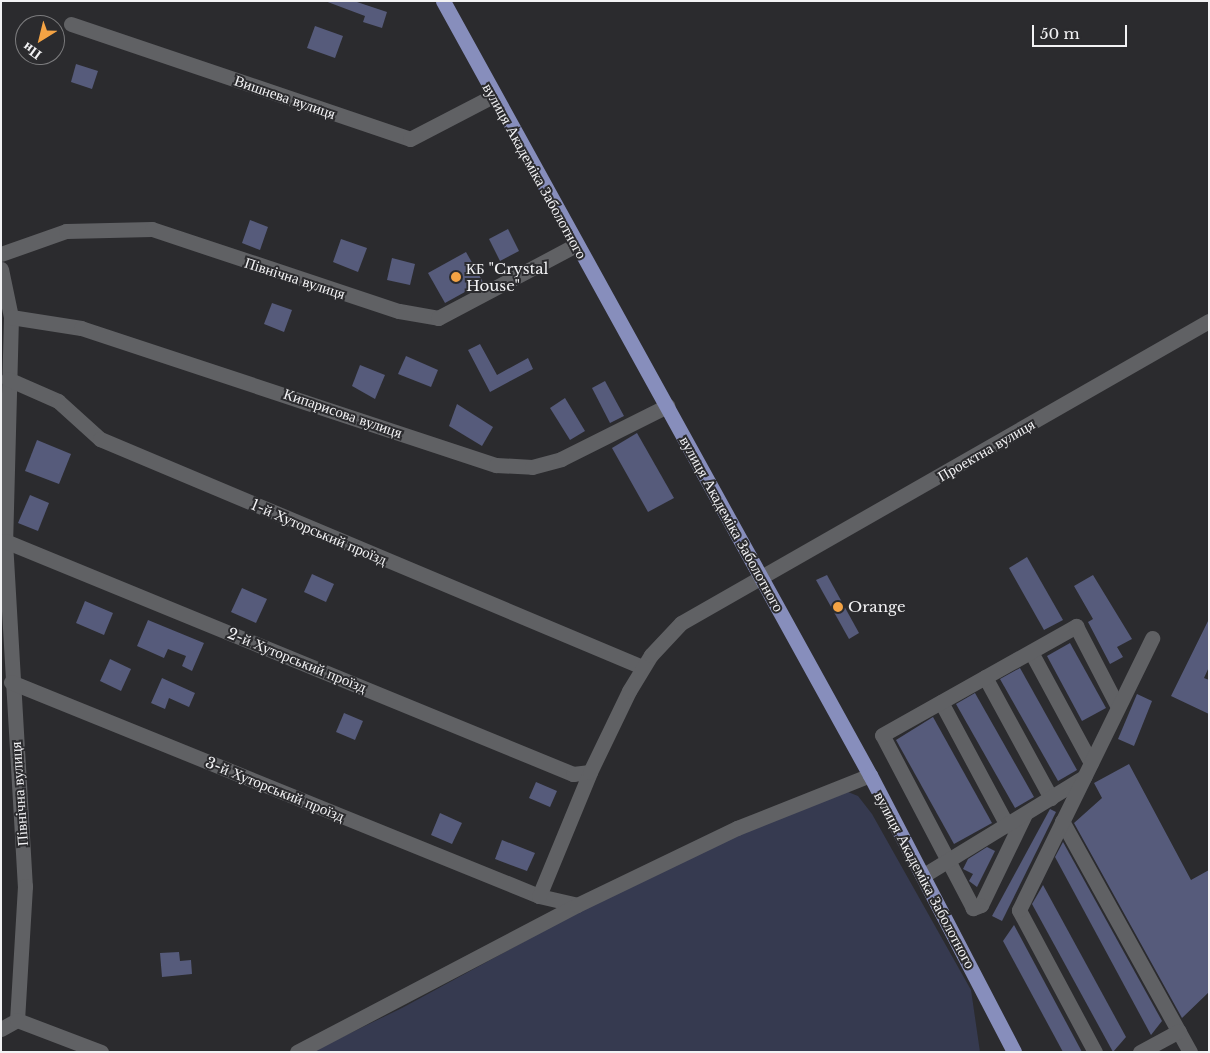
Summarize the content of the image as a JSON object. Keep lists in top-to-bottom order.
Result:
{
  "streets": {
    "main road": ["вулиця Академіка Заболотного"],
    "street": [
      "Вишнева вулиця",
      "Північна вулиця",
      "Кипарисова вулиця",
      "Проектна вулиця",
      "1-й Хуторський проїзд",
      "2-й Хуторський проїзд",
      "3-й Хуторський проїзд"
    ]
  },
  "crossings": [
    ["Вишнева вулиця", "вулиця Академіка Заболотного"],
    ["вулиця Академіка Заболотного", "Північна вулиця"],
    ["вулиця Академіка Заболотного", "Кипарисова вулиця"],
    ["вулиця Академіка Заболотного", "Проектна вулиця"],
    ["Північна вулиця", "Кипарисова вулиця"],
    ["Північна вулиця", "1-й Хуторський проїзд"],
    ["Північна вулиця", "2-й Хуторський проїзд"],
    ["Північна вулиця", "3-й Хуторський проїзд"],
    ["Проектна вулиця", "1-й Хуторський проїзд"],
    ["Проектна вулиця", "2-й Хуторський проїзд"],
    ["Проектна вулиця", "3-й Хуторський проїзд"]
  ],
  "places": ["КБ \"Crystal House\"", "Orange"],
  "scale_bar": "50 m",
  "north": "bottom left"
}
